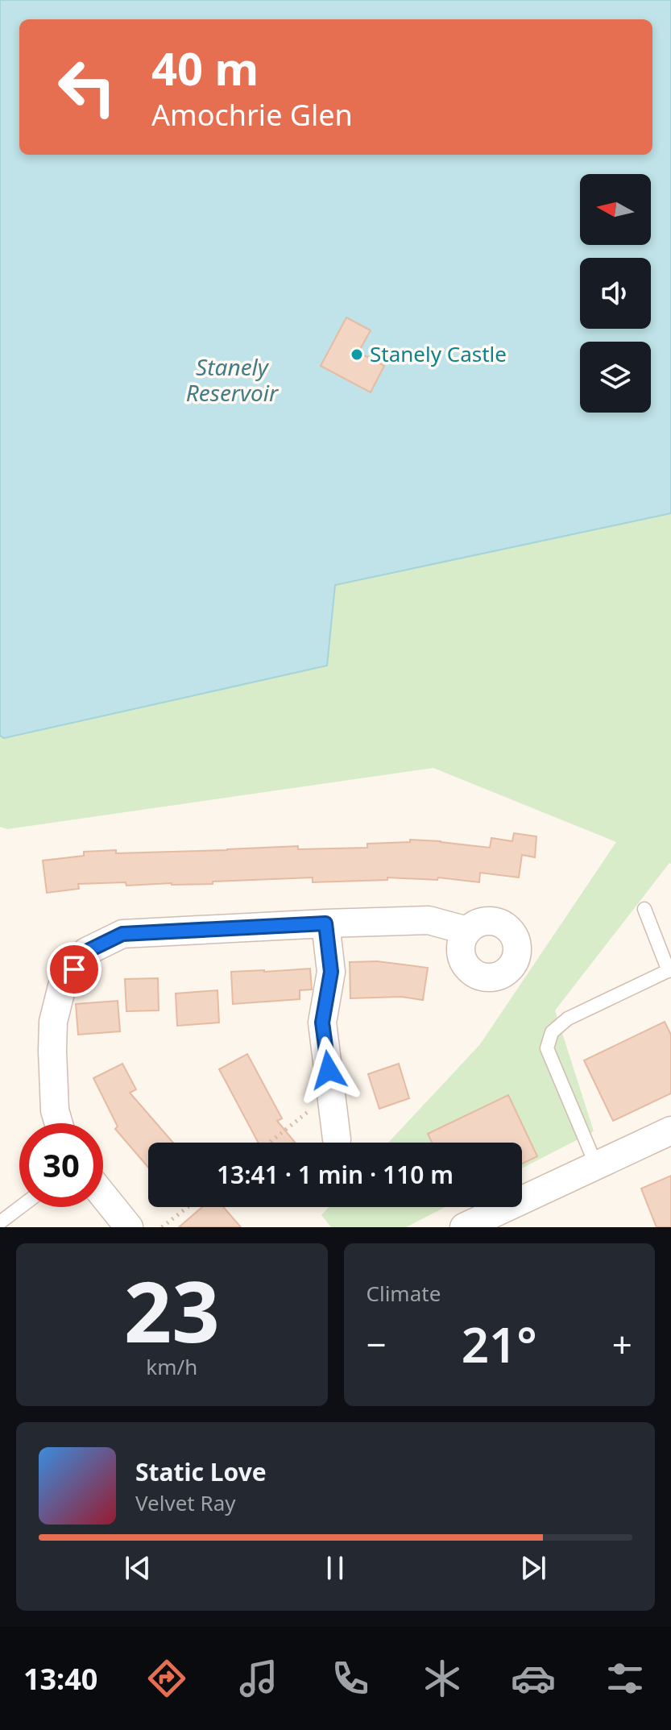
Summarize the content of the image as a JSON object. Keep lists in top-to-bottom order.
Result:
{
  "water": ["Stanely Reservoir"],
  "places": ["Stanely Castle"],
  "north": "left",
  "page": {
    "turn": ["40 m", "Amochrie Glen"],
    "limit": "30",
    "trip": "13:41 · 1 min · 110 m",
    "tile": [
      ["23", "km/h"],
      "Climate"
    ],
    "heat": ["−", "21°", "+"],
    "song": ["Static Love", "Velvet Ray"],
    "tabs": "13:40"
  }
}
